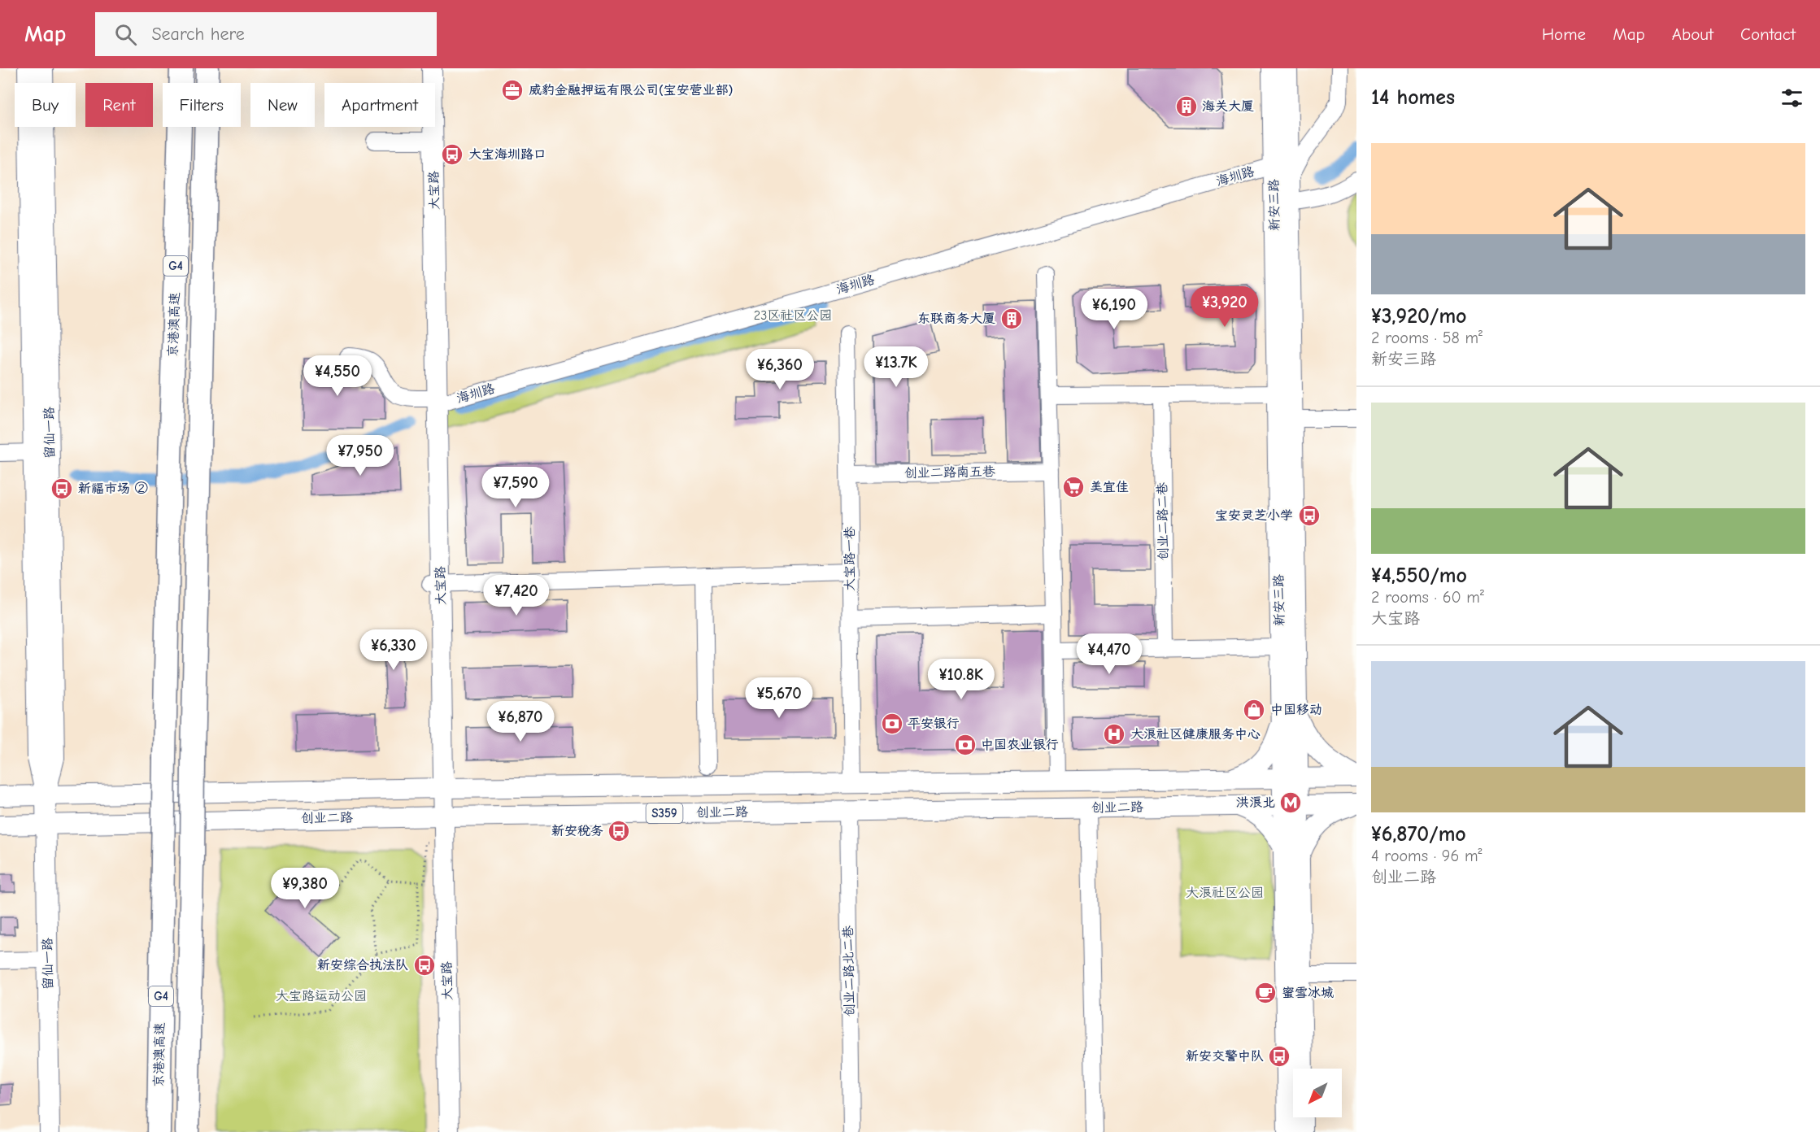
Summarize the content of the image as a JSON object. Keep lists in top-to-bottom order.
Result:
{
  "streets": {
    "highway": ["G4", "京港澳高速"],
    "main road": [
      "大宝路",
      "新安三路",
      "留仙一路",
      "创业二路",
      "S359"
    ],
    "street": [
      "海圳路",
      "创业二路南五巷",
      "创业二路二巷",
      "大宝路一巷",
      "创业二路北二巷"
    ]
  },
  "crossings": [
    ["海圳路", "大宝路"],
    ["海圳路", "新安三路"],
    ["大宝路", "创业二路"],
    ["新安三路", "创业二路"],
    ["留仙一路", "创业二路"],
    ["创业二路南五巷", "大宝路一巷"],
    ["大宝路一巷", "创业二路"],
    ["创业二路", "创业二路北二巷"]
  ],
  "parks": ["23区社区公园", "大浪社区公园", "大宝路运动公园"],
  "places": {
    "office": ["威豹金融押运有限公司(宝安营业部)"],
    "building": ["海关大厦", "东联商务大厦"],
    "bus stop": [
      "大宝海圳路口",
      "新福市场 ②",
      "宝安灵芝小学",
      "新安税务",
      "新安综合执法队",
      "新安交警中队"
    ],
    "supermarket": ["美宜佳"],
    "shop": ["中国移动"],
    "bank": ["平安银行", "中国农业银行"],
    "hospital": ["大浪社区健康服务中心"],
    "metro station": ["洪浪北"],
    "cafe": ["蜜雪冰城"]
  },
  "north": "bottom left",
  "page": {
    "header": "Map",
    "search": "Search here",
    "nav": [
      "Home",
      "Map",
      "About",
      "Contact"
    ],
    "heading": "14 homes",
    "chip": [
      "Buy",
      "Rent",
      "Filters",
      "New",
      "Apartment"
    ],
    "list": [
      {
        "name": "¥3,920/mo",
        "note": "2 rooms · 58 m² · 新安三路"
      },
      {
        "name": "¥4,550/mo",
        "note": "2 rooms · 60 m² · 大宝路"
      },
      {
        "name": "¥6,870/mo",
        "note": "4 rooms · 96 m² · 创业二路"
      }
    ],
    "price": [
      "¥3,920",
      "¥6,190",
      "¥13.7K",
      "¥6,360",
      "¥4,550",
      "¥7,950",
      "¥7,590",
      "¥7,420",
      "¥6,330",
      "¥4,470",
      "¥10.8K",
      "¥5,670",
      "¥6,870",
      "¥9,380"
    ]
  }
}
